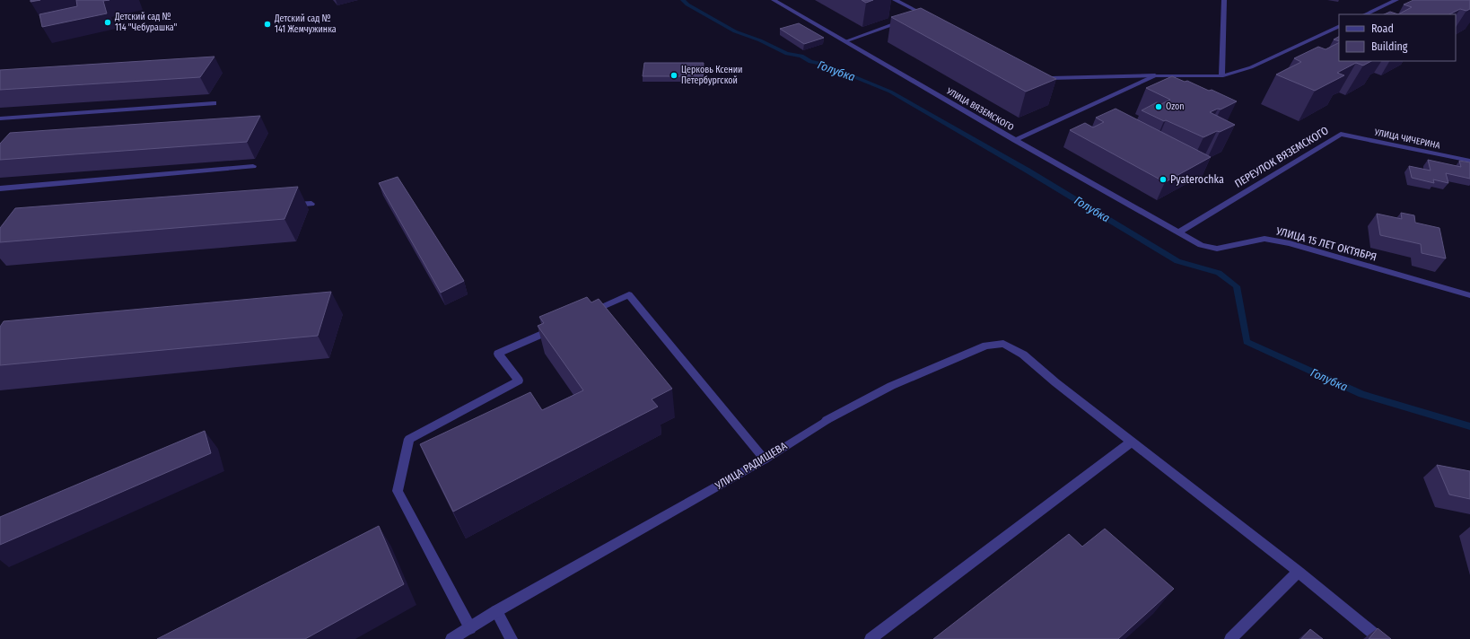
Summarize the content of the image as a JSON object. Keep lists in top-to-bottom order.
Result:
{
  "streets": {
    "street": [
      "УЛИЦА ВЯЗЕМСКОГО",
      "УЛИЦА ЧИЧЕРИНА",
      "ПЕРЕУЛОК ВЯЗЕМСКОГО",
      "УЛИЦА 15 ЛЕТ ОКТЯБРЯ",
      "УЛИЦА РАДИЩЕВА"
    ]
  },
  "crossings": [
    ["УЛИЦА ВЯЗЕМСКОГО", "ПЕРЕУЛОК ВЯЗЕМСКОГО"],
    ["УЛИЦА ВЯЗЕМСКОГО", "УЛИЦА 15 ЛЕТ ОКТЯБРЯ"],
    ["УЛИЦА ЧИЧЕРИНА", "ПЕРЕУЛОК ВЯЗЕМСКОГО"],
    ["ПЕРЕУЛОК ВЯЗЕМСКОГО", "УЛИЦА 15 ЛЕТ ОКТЯБРЯ"]
  ],
  "water": ["Голубка"],
  "places": [
    "Детский сад № 114 \"Чебурашка\"",
    "Детский сад № 141 Жемчужинка",
    "Церковь Ксении Петербургской",
    "Ozon",
    "Pyaterochka"
  ],
  "legend": ["Road", "Building"]
}
